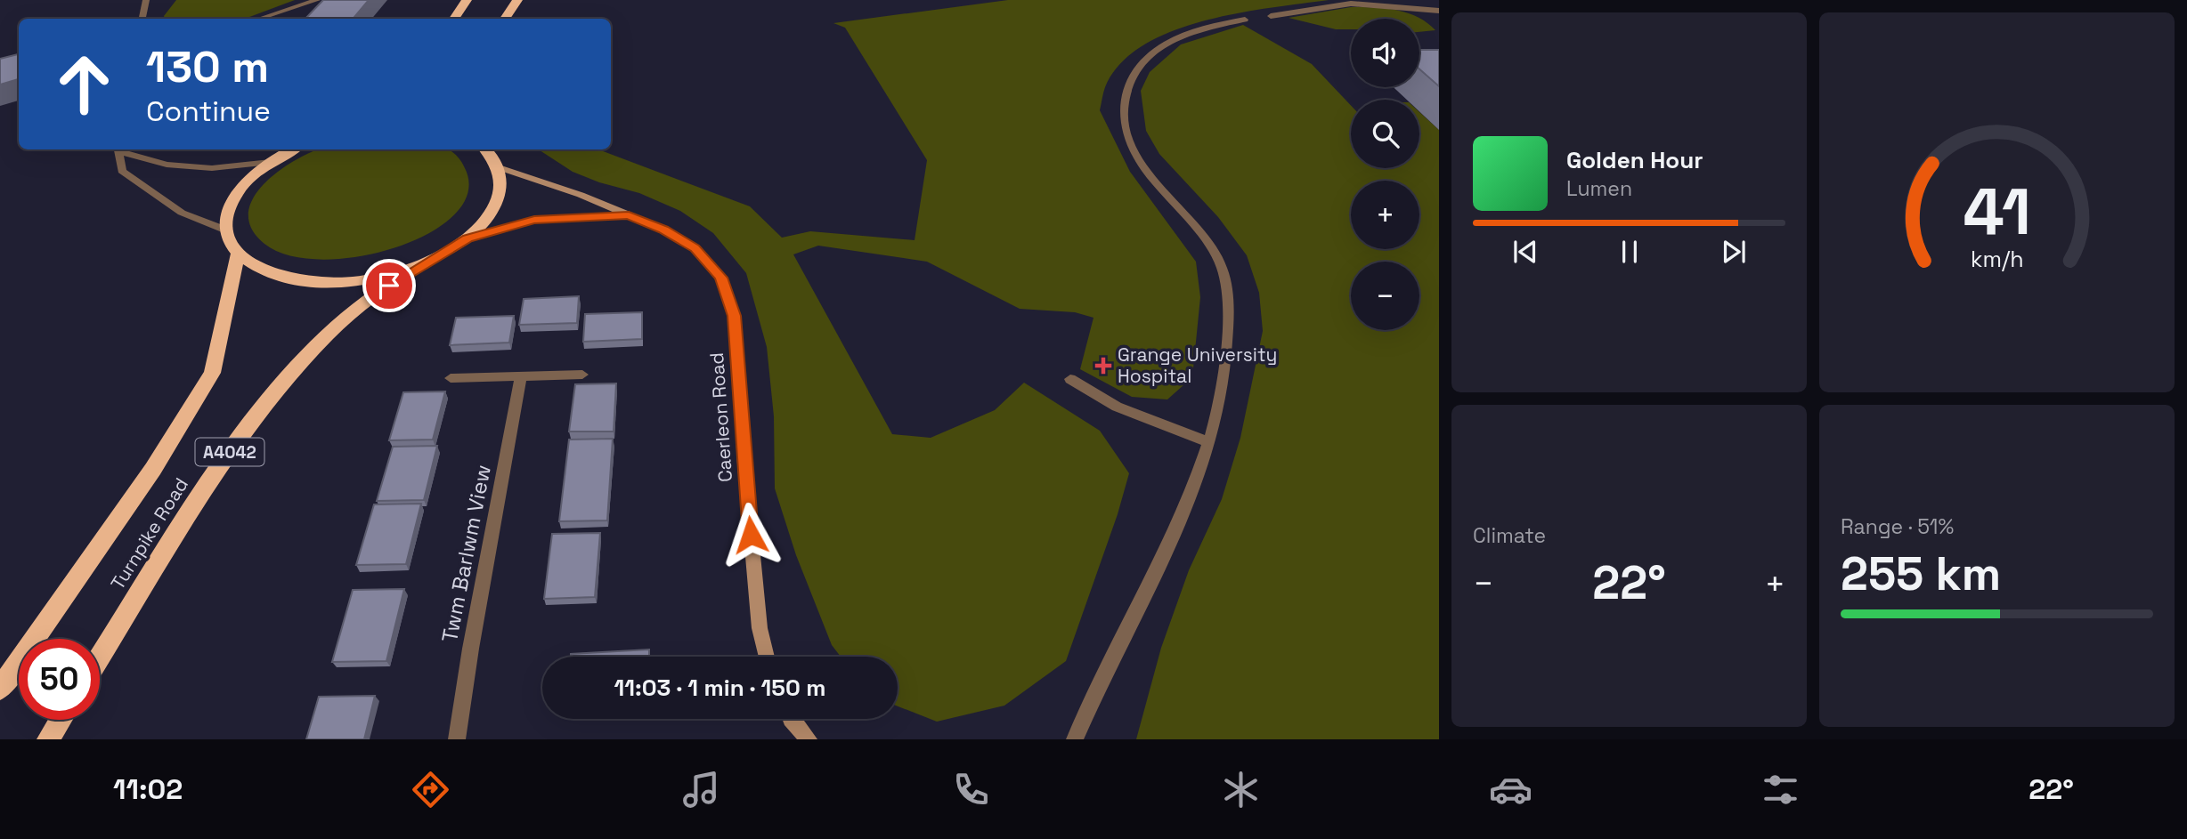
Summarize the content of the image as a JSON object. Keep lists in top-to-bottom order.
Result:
{
  "streets": {
    "highway": ["A4042", "Turnpike Road"],
    "main road": ["Caerleon Road"],
    "street": ["Twm Barlwm View"]
  },
  "places": {
    "health": ["Grange University Hospital"]
  },
  "page": {
    "map_buttons": ["+", "−"],
    "turn": ["130 m", "Continue"],
    "song": ["Golden Hour", "Lumen"],
    "tile": [
      "Climate",
      ["Range · 51%", "255 km"]
    ],
    "heat": ["−", "22°", "+"],
    "limit": "50",
    "trip": "11:03 · 1 min · 150 m",
    "tabs": ["11:02", "22°"],
    "gauge": ["41", "km/h"]
  }
}
